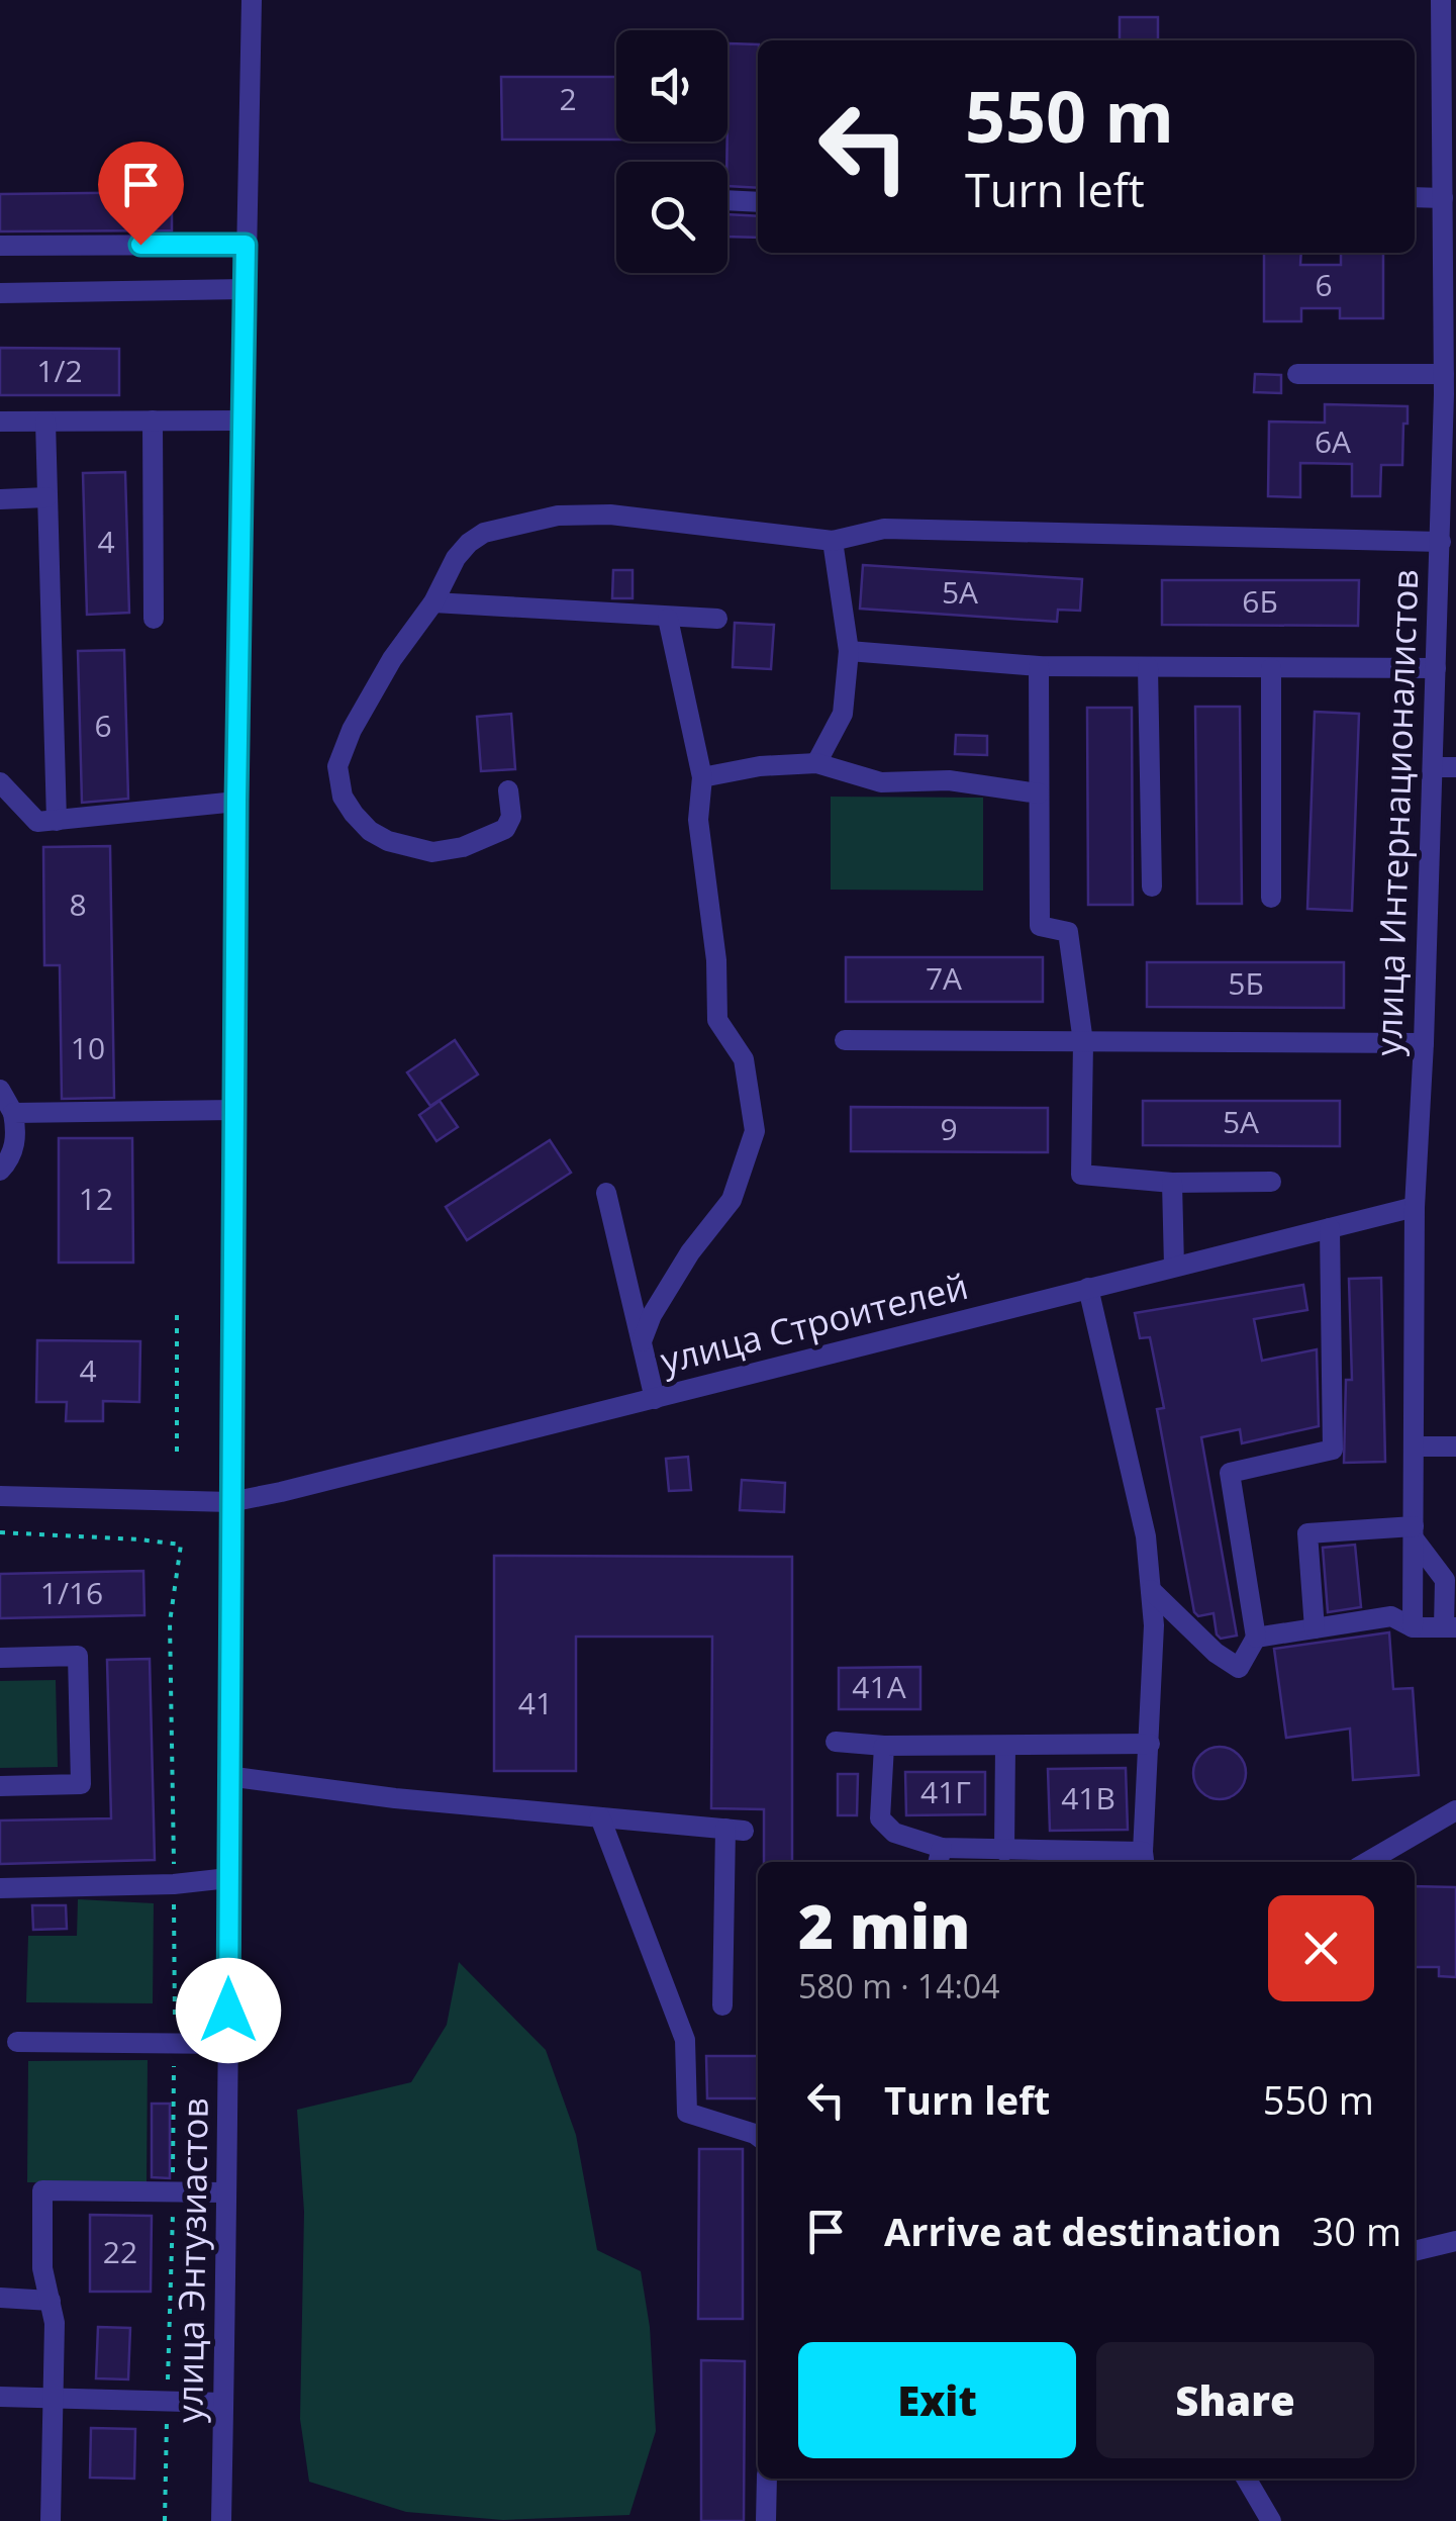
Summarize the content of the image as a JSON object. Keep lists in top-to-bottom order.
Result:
{
  "streets": {
    "street": ["улица Интернационалистов", "улица Строителей", "улица Энтузиастов"]
  },
  "crossings": [
    ["улица Интернационалистов", "улица Строителей"],
    ["улица Строителей", "улица Энтузиастов"]
  ],
  "house_numbers": [
    "2",
    "6",
    "1/2",
    "6А",
    "4",
    "5А",
    "6Б",
    "6",
    "8",
    "7А",
    "5Б",
    "10",
    "5А",
    "9",
    "12",
    "4",
    "1/16",
    "41А",
    "41",
    "41Г",
    "41В",
    "22"
  ],
  "page": {
    "turn": ["550 m", "Turn left"],
    "heading": ["2 min", "580 m · 14:04"],
    "list": [
      {
        "name": "Turn left",
        "value": "550 m"
      },
      {
        "name": "Arrive at destination",
        "value": "30 m"
      }
    ],
    "buttons": ["Exit", "Share"]
  }
}
